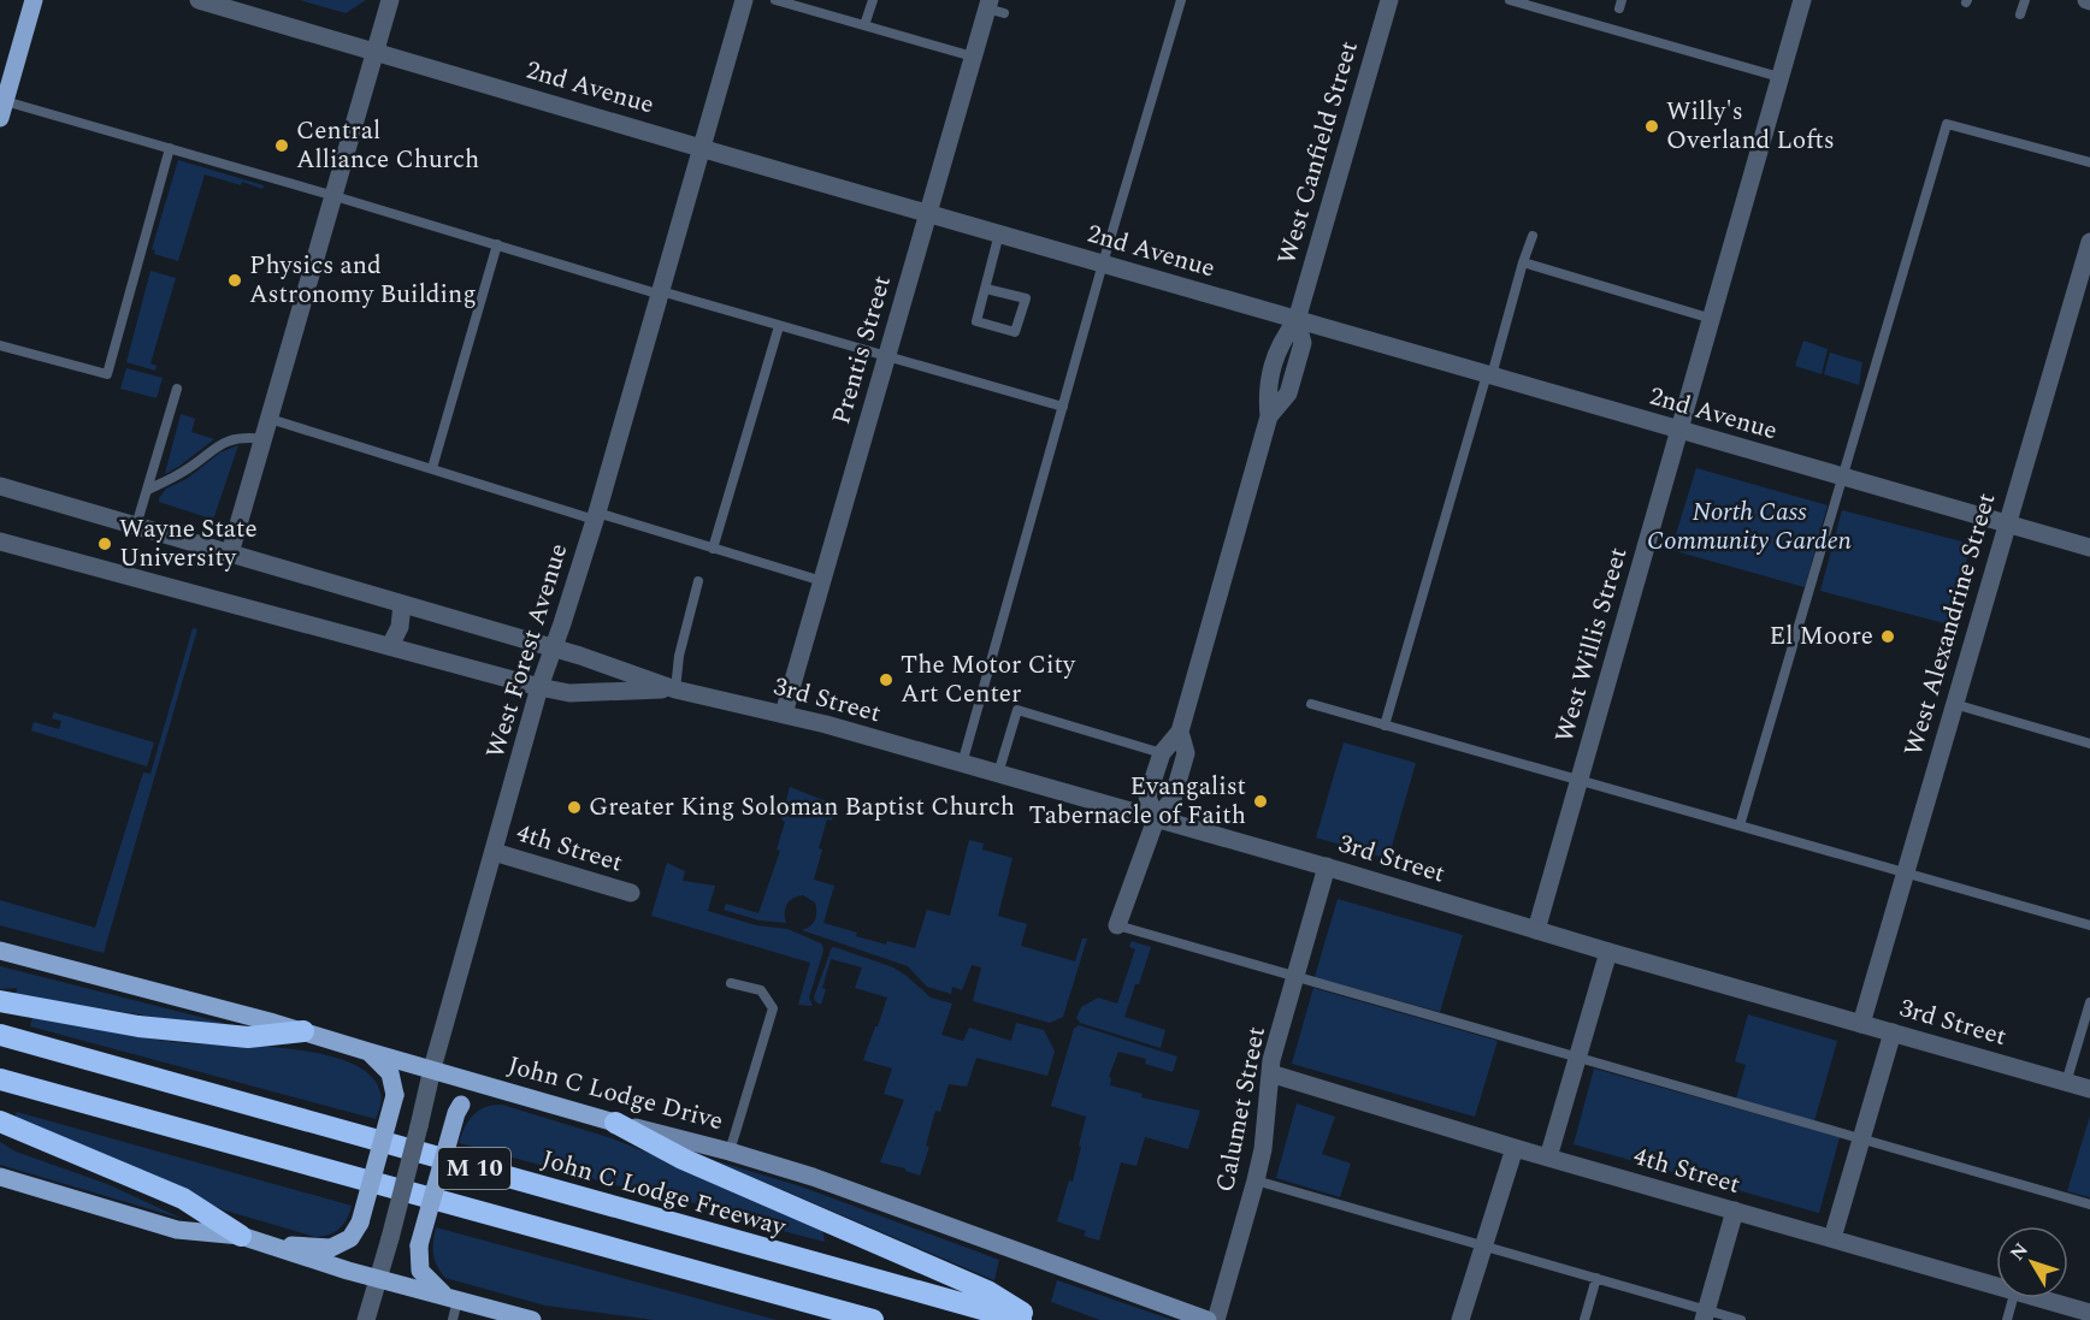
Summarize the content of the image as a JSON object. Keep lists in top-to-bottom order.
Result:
{
  "streets": {
    "highway": ["M 10", "John C Lodge Freeway"],
    "main road": ["John C Lodge Drive"],
    "street": [
      "2nd Avenue",
      "West Canfield Street",
      "Prentis Street",
      "West Alexandrine Street",
      "West Willis Street",
      "West Forest Avenue",
      "3rd Street",
      "4th Street",
      "Calumet Street"
    ]
  },
  "crossings": [
    ["2nd Avenue", "West Canfield Street"],
    ["2nd Avenue", "Prentis Street"],
    ["2nd Avenue", "West Alexandrine Street"],
    ["2nd Avenue", "West Willis Street"],
    ["2nd Avenue", "West Forest Avenue"],
    ["West Canfield Street", "3rd Street"],
    ["Prentis Street", "3rd Street"],
    ["West Alexandrine Street", "3rd Street"],
    ["West Willis Street", "3rd Street"],
    ["West Forest Avenue", "3rd Street"],
    ["West Forest Avenue", "4th Street"],
    ["West Forest Avenue", "John C Lodge Drive"],
    ["3rd Street", "Calumet Street"],
    ["4th Street", "Calumet Street"]
  ],
  "parks": ["North Cass Community Garden"],
  "places": [
    "Willy's Overland Lofts",
    "Central Alliance Church",
    "Physics and Astronomy Building",
    "Wayne State University",
    "El Moore",
    "The Motor City Art Center",
    "Evangalist Tabernacle of Faith",
    "Greater King Soloman Baptist Church"
  ],
  "north": "top left"
}
